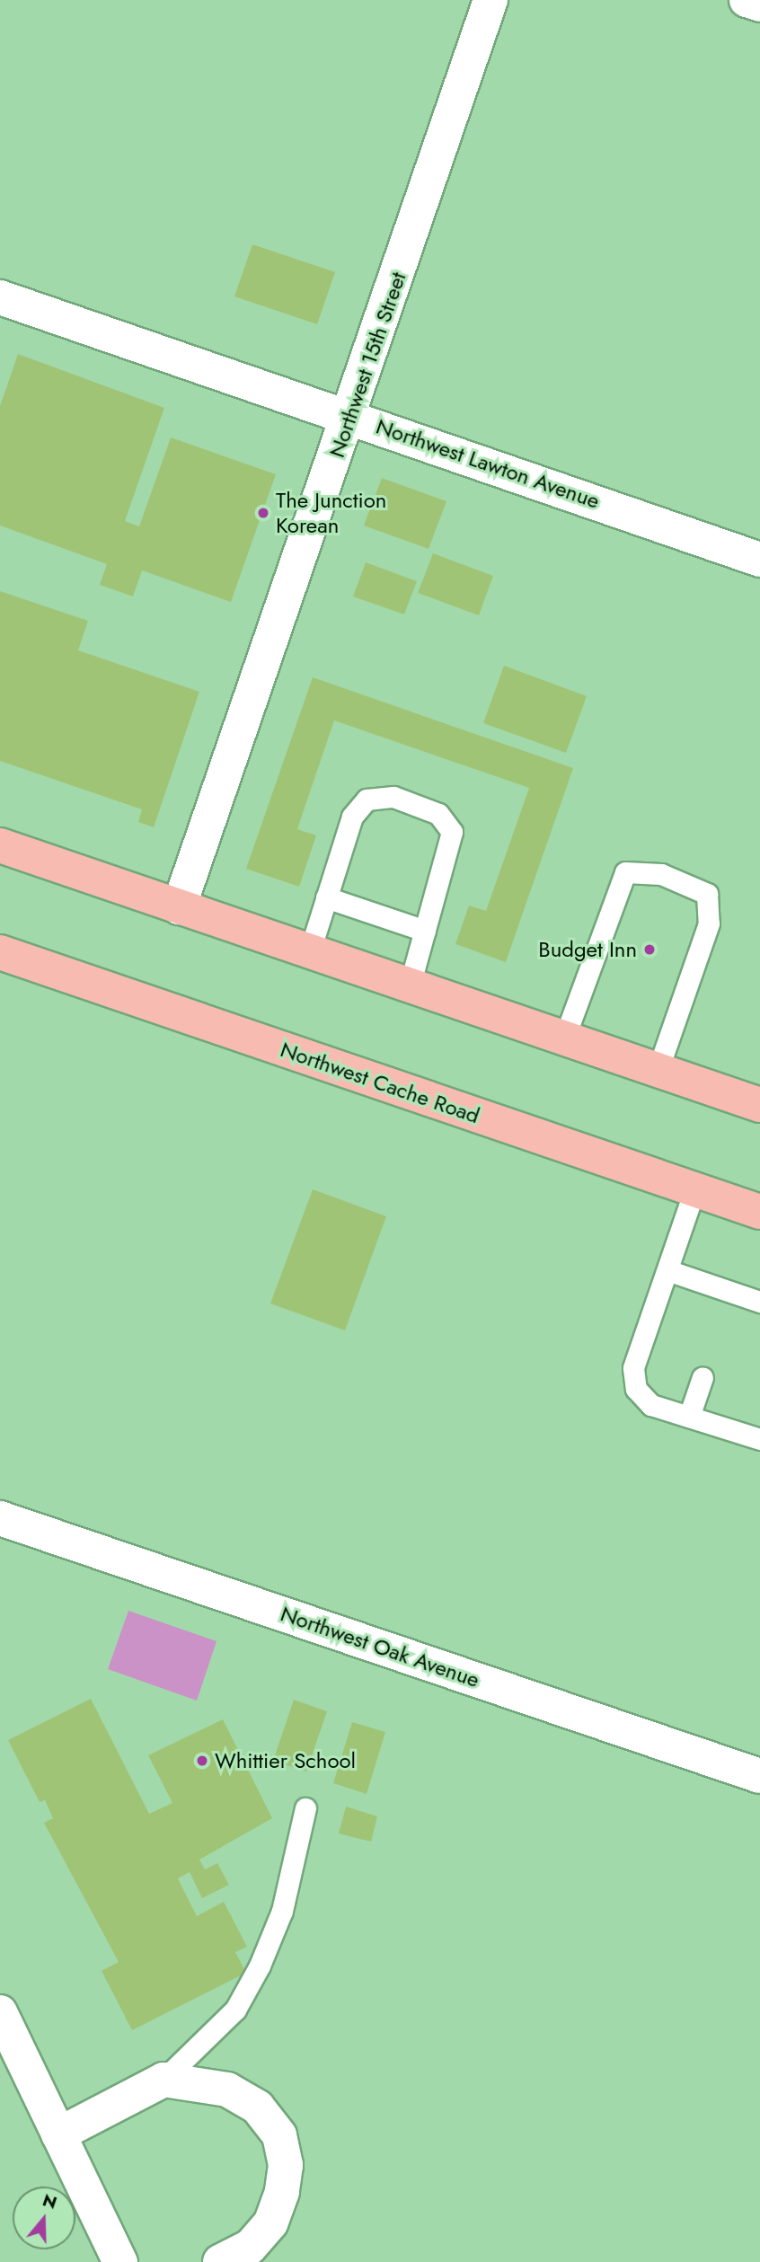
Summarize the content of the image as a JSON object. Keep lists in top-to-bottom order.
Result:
{
  "streets": {
    "main road": ["Northwest Cache Road"],
    "street": ["Northwest 15th Street", "Northwest Lawton Avenue", "Northwest Oak Avenue"]
  },
  "crossings": [
    ["Northwest 15th Street", "Northwest Lawton Avenue"]
  ],
  "places": ["The Junction Korean", "Budget Inn", "Whittier School"],
  "north": "top"
}
